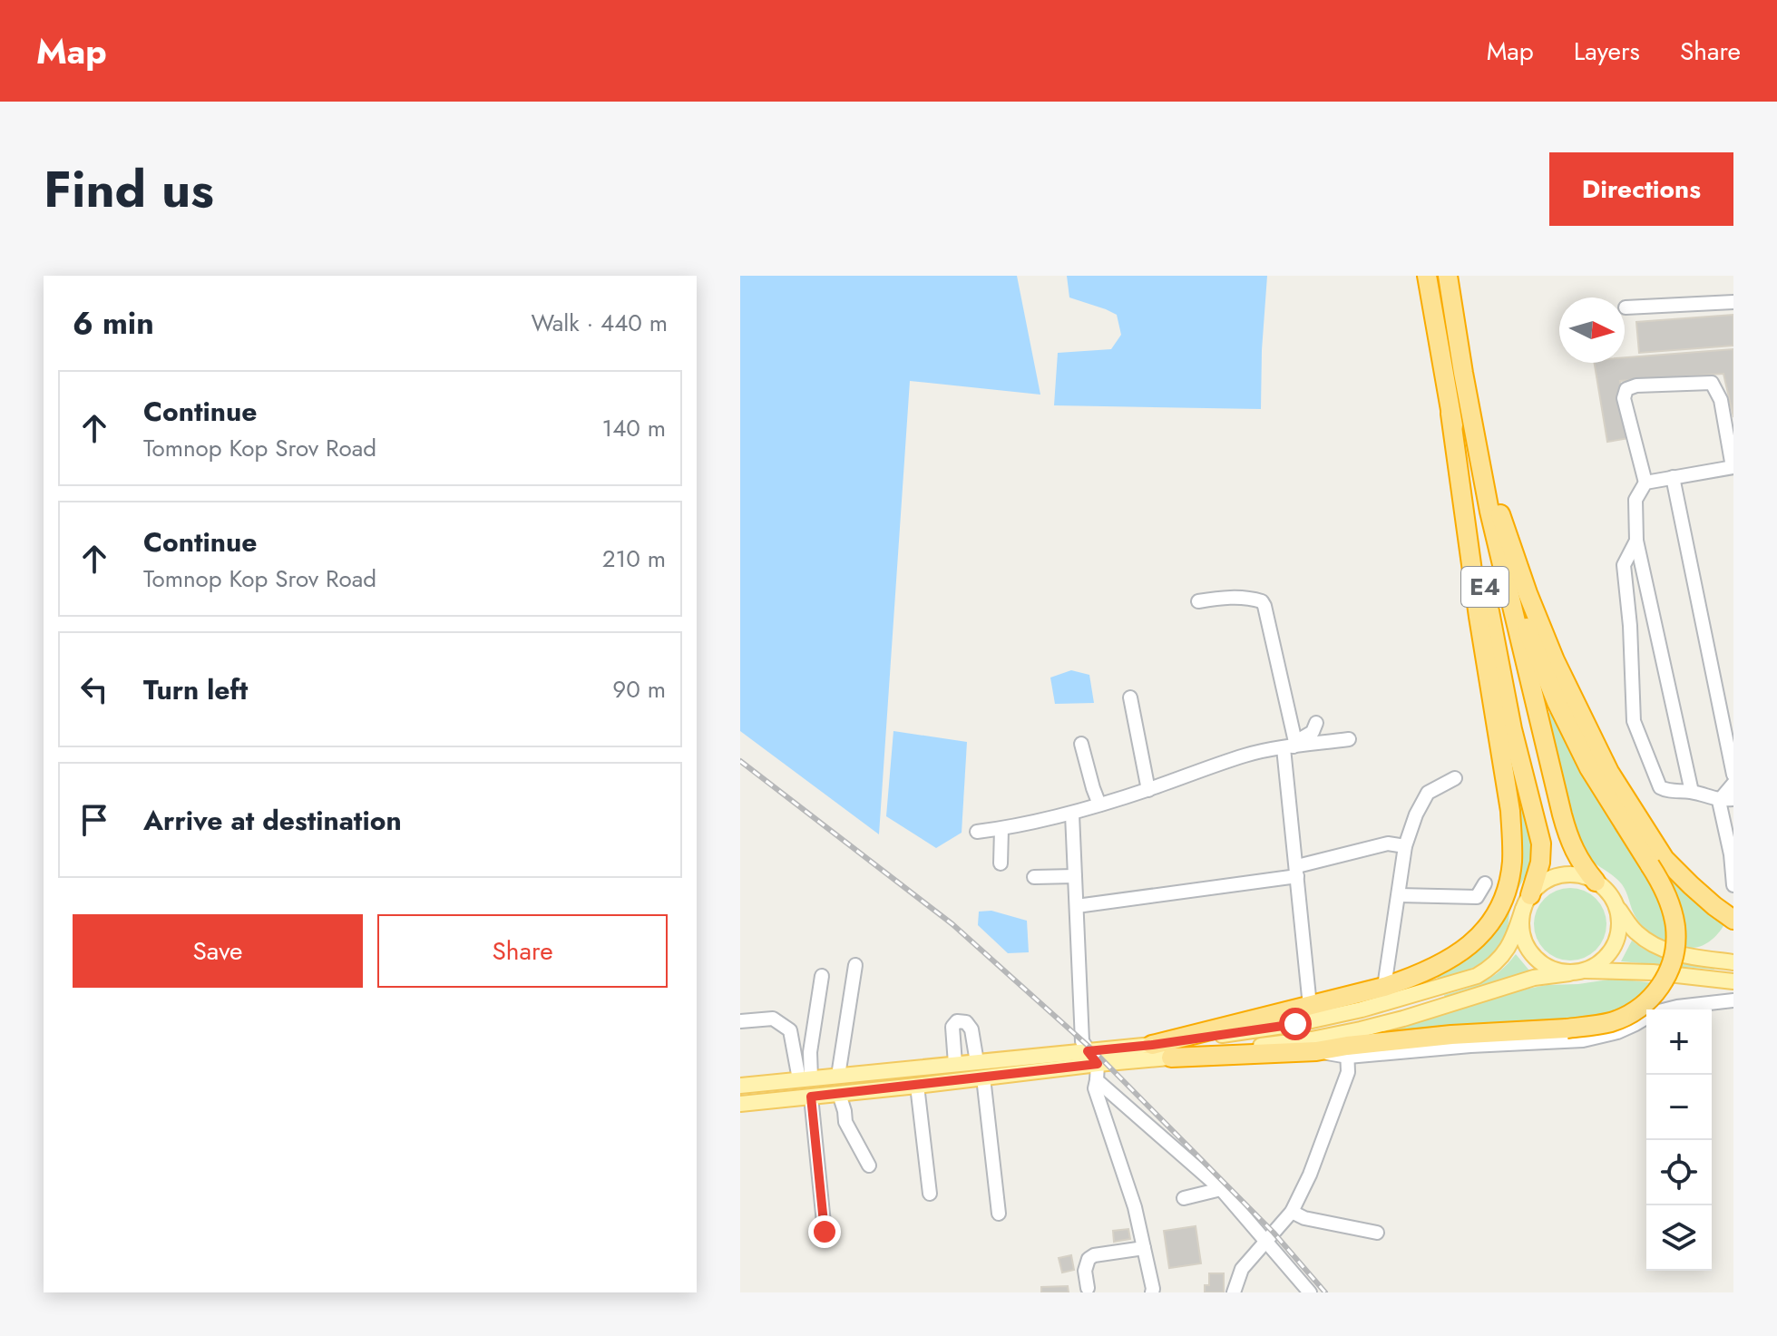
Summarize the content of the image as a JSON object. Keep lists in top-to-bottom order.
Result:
{
  "streets": {
    "highway": ["E4"]
  },
  "north": "right",
  "page": {
    "header": "Map",
    "nav": ["Map", "Layers", "Share"],
    "title": "Find us",
    "buttons": [
      "Directions",
      ["Save", "Share"]
    ],
    "heading": ["6 min", "Walk · 440 m"],
    "list": [
      ["Continue", "Tomnop Kop Srov Road", "140 m"],
      ["Continue", "Tomnop Kop Srov Road", "210 m"],
      ["Turn left", "90 m"],
      "Arrive at destination"
    ],
    "map_buttons": ["+", "−"]
  }
}
